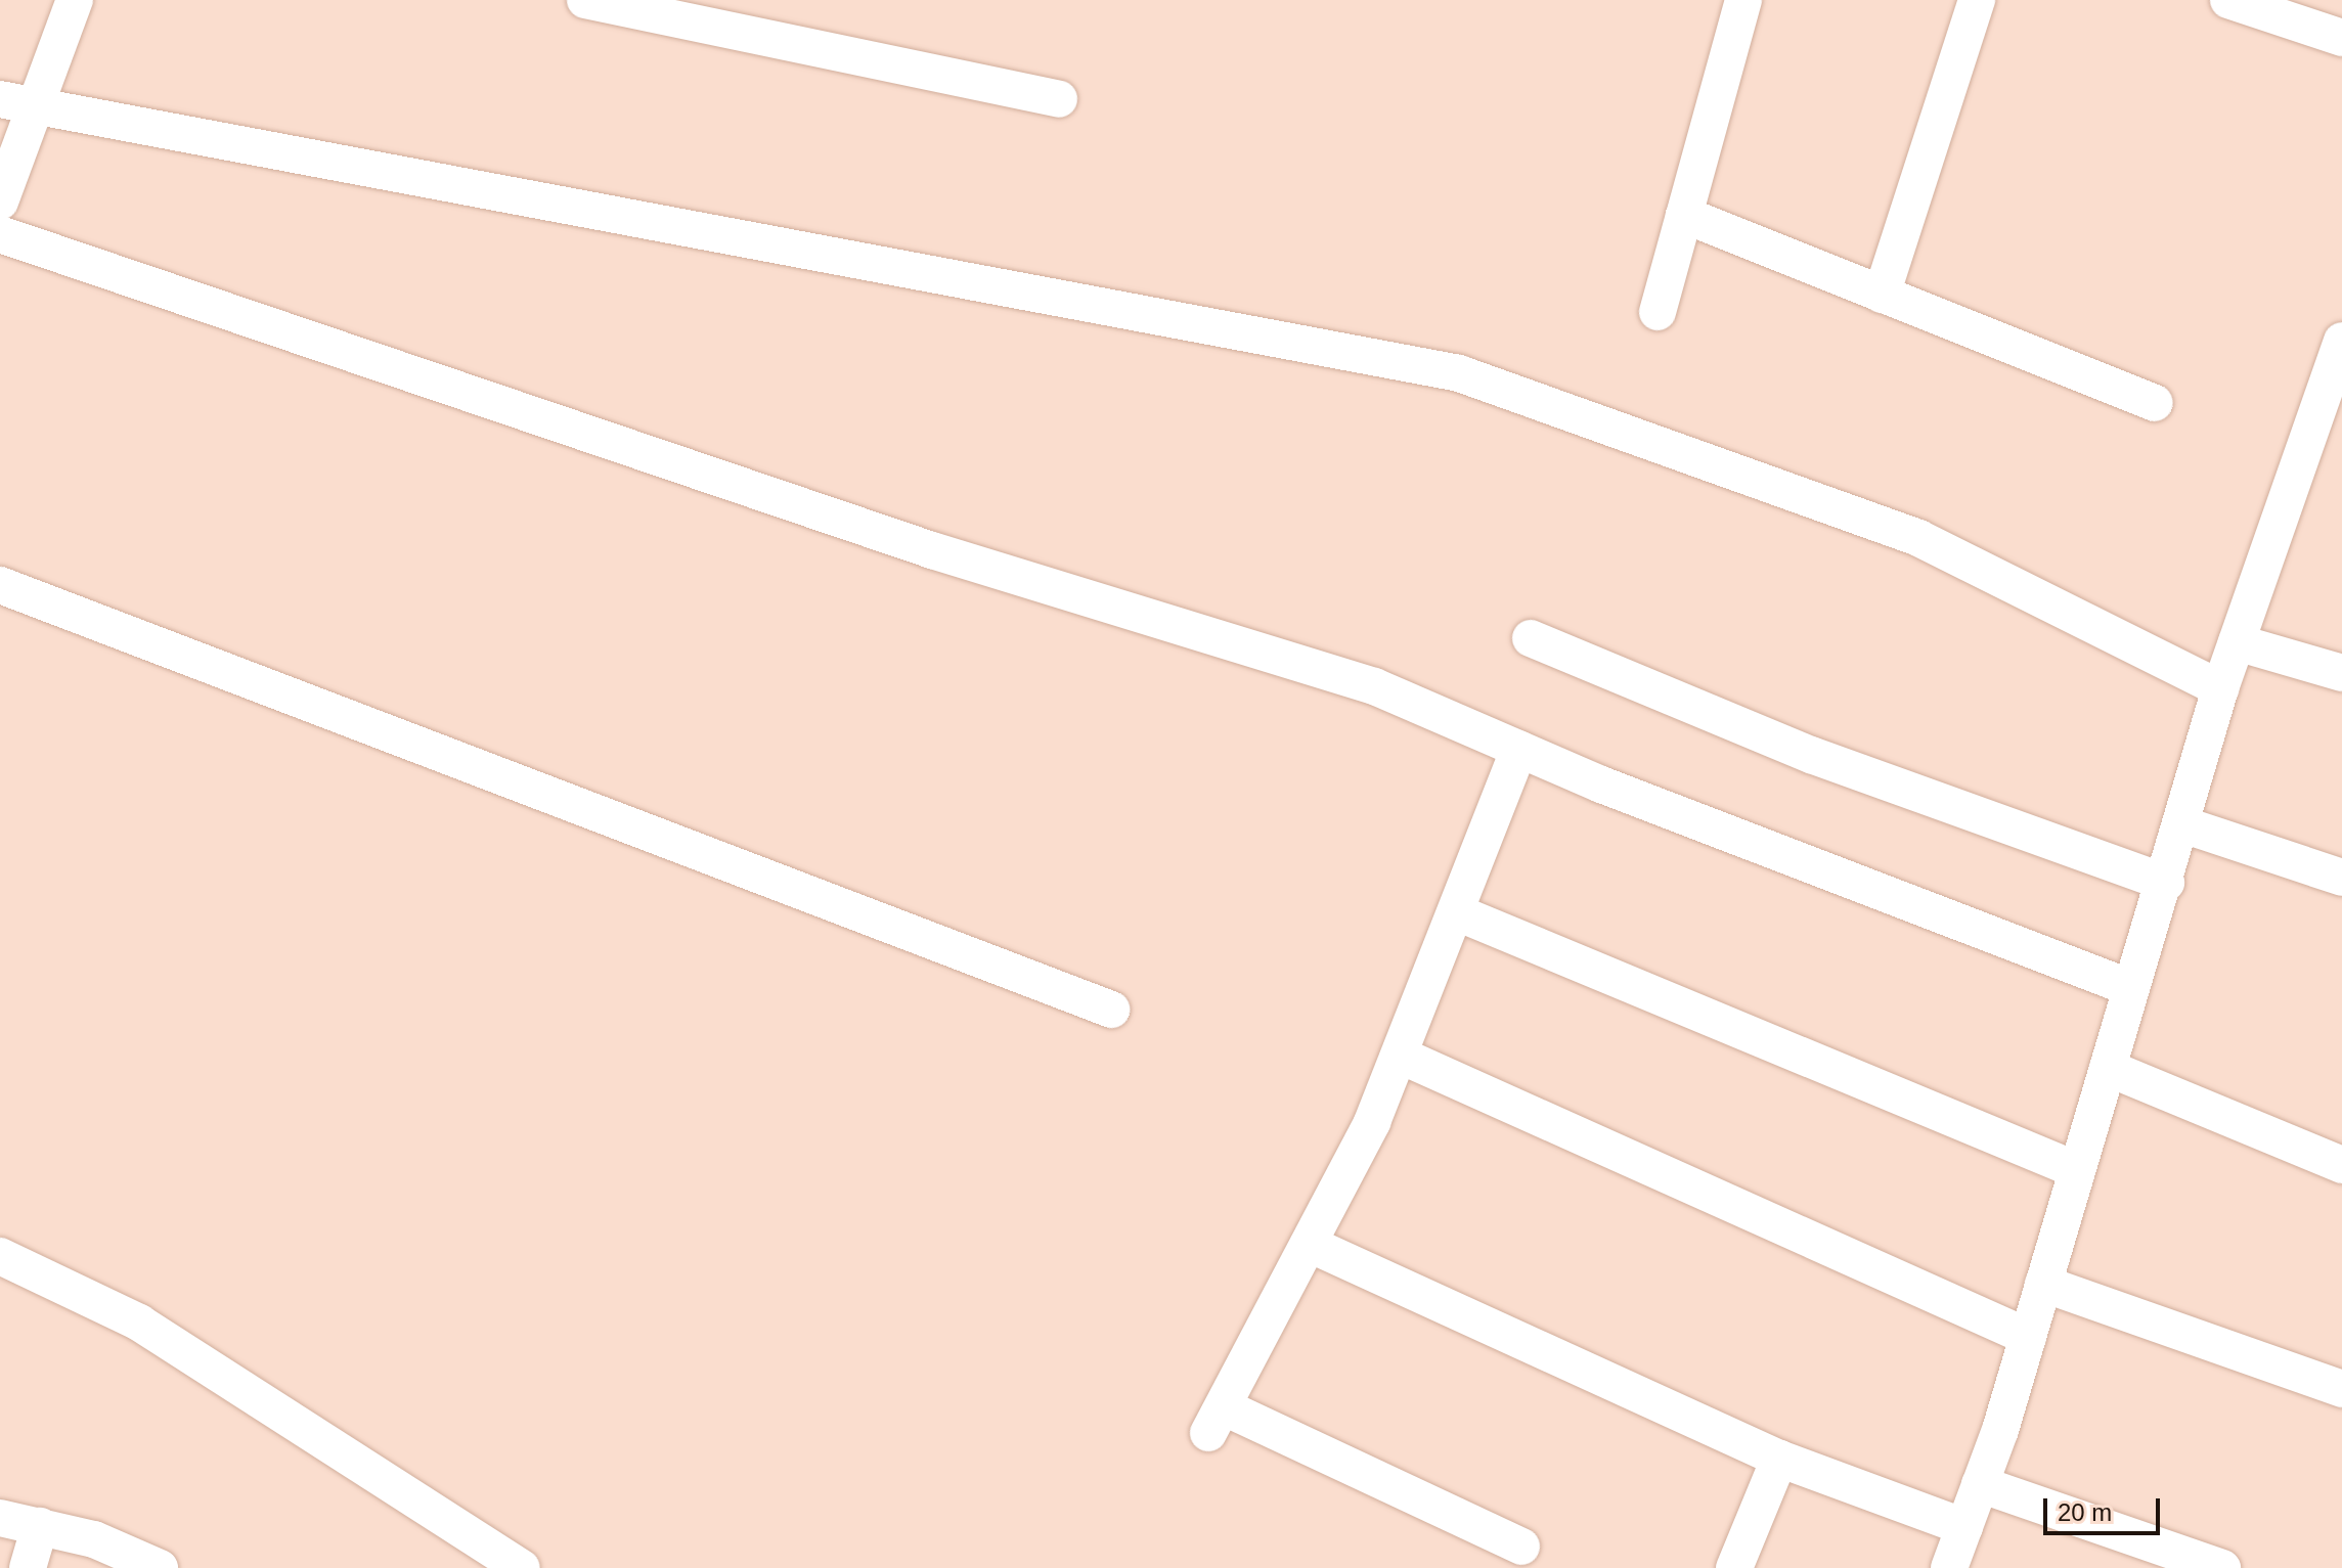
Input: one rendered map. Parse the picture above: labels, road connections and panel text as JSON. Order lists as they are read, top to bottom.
{
  "scale_bar": "20 m"
}
